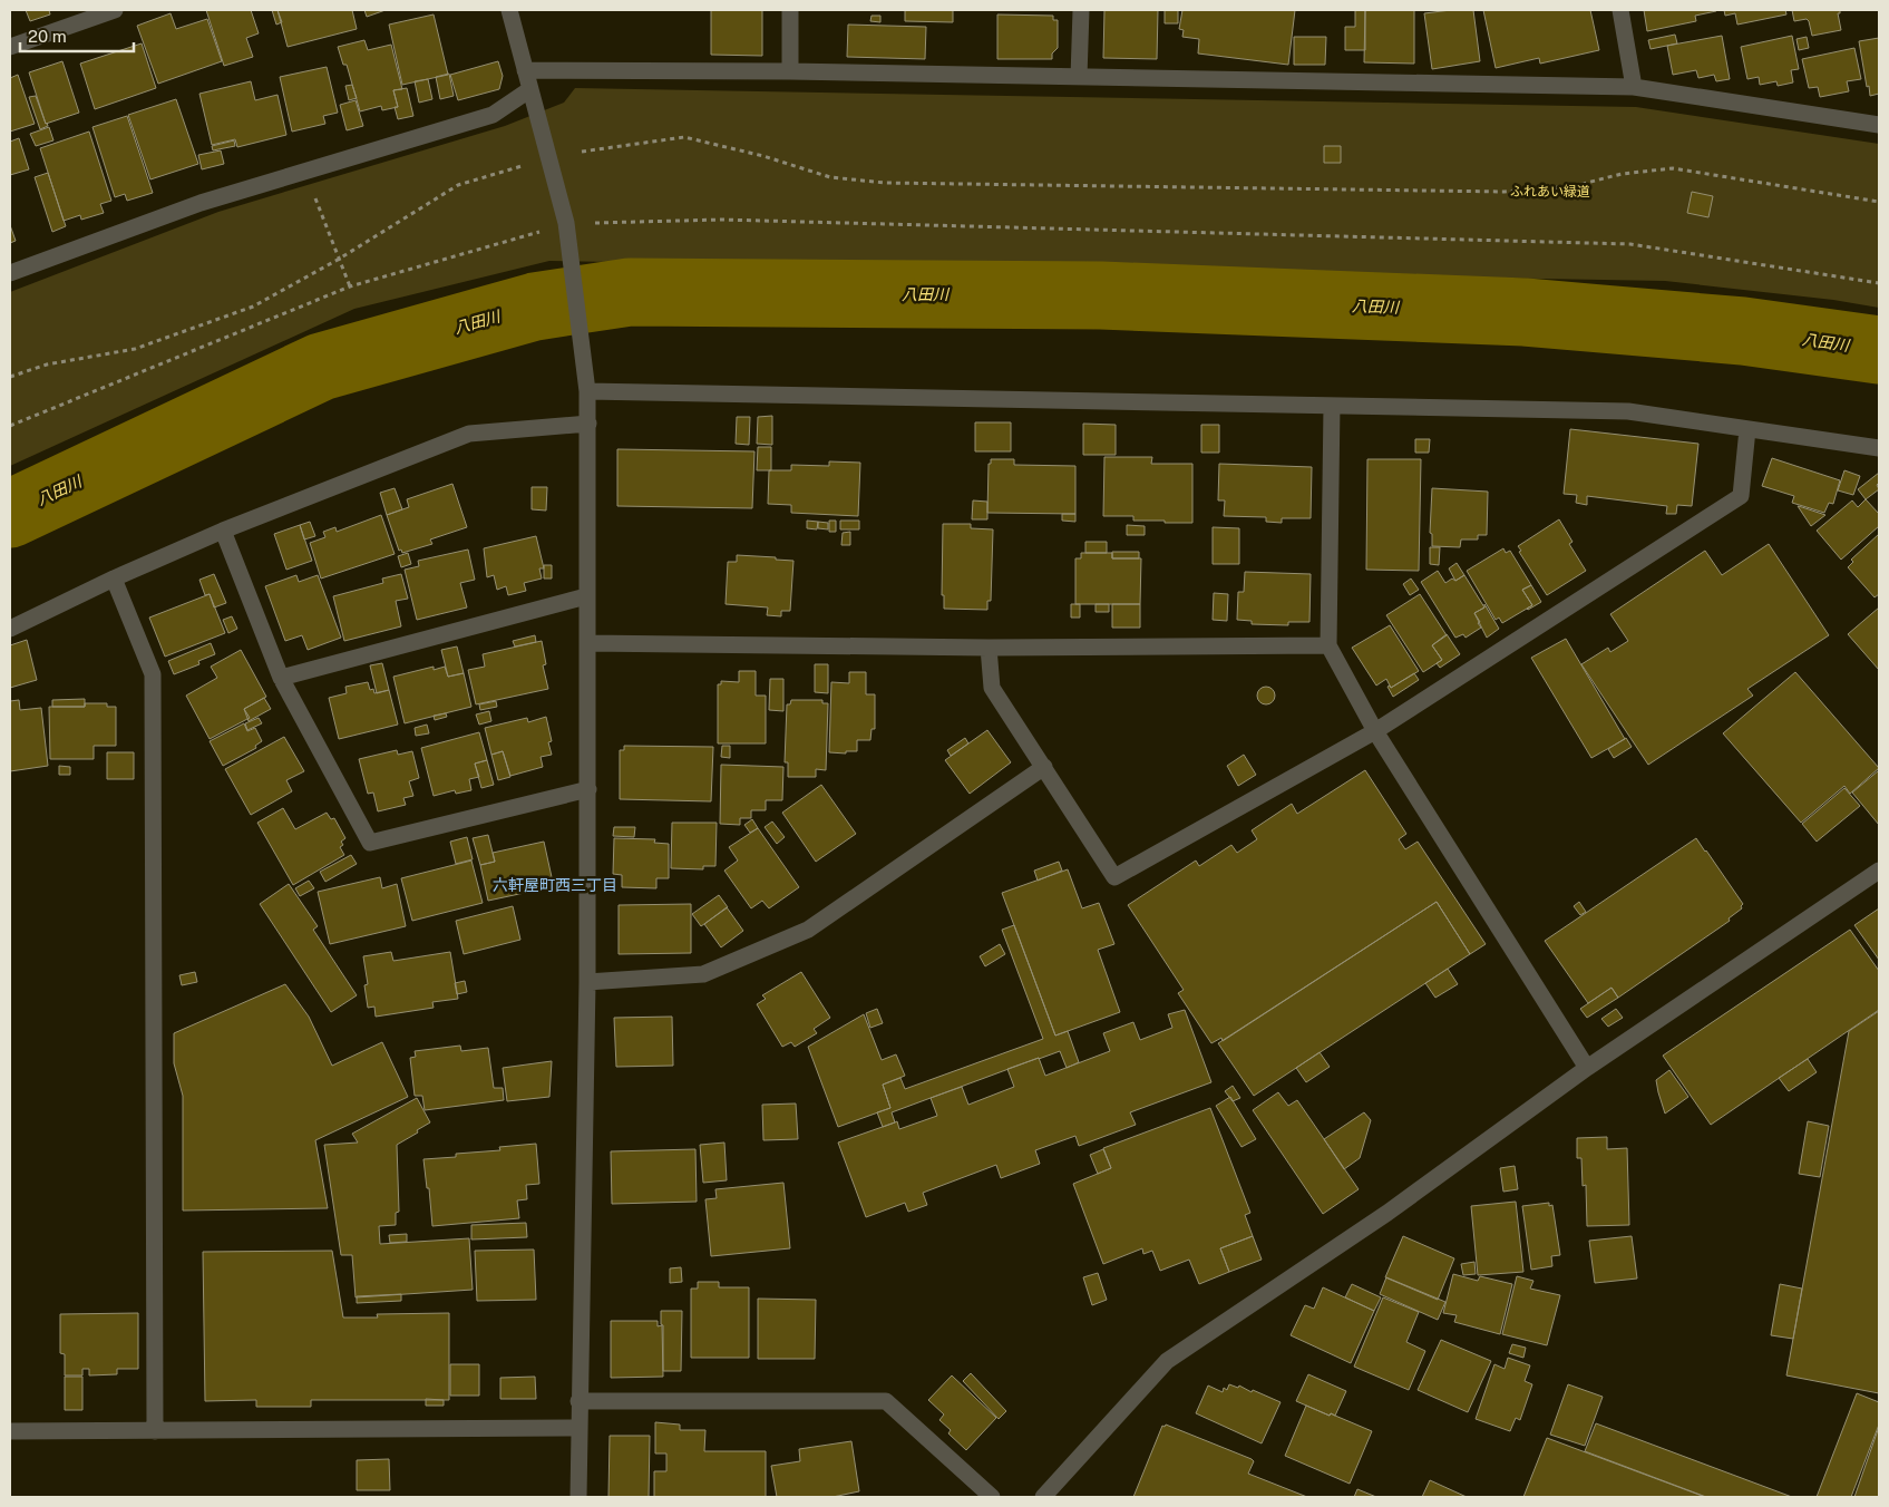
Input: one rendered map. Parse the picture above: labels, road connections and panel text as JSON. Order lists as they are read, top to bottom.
{
  "districts": ["六軒屋町西三丁目"],
  "water": ["八田川"],
  "parks": ["ふれあい緑道"],
  "scale_bar": "20 m"
}
